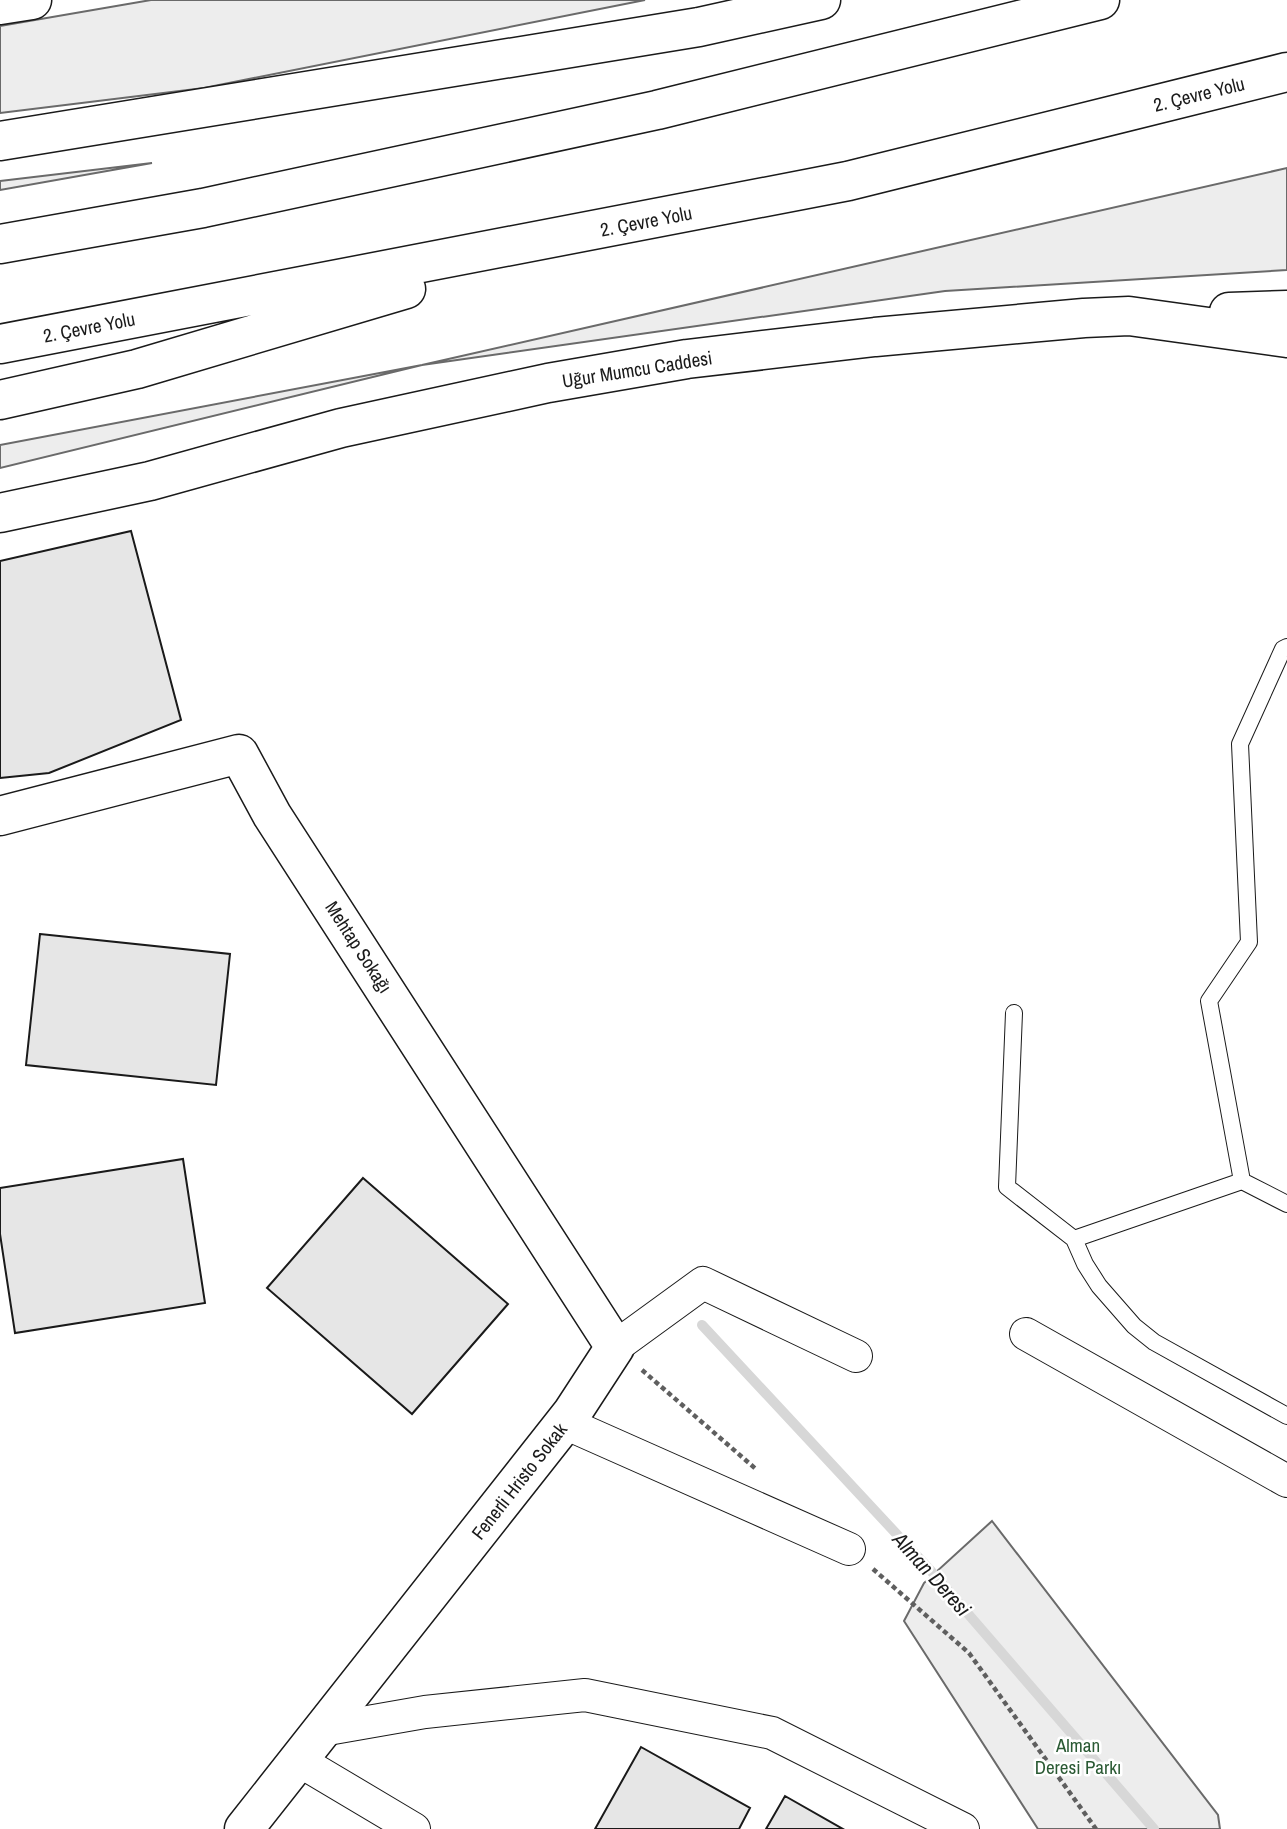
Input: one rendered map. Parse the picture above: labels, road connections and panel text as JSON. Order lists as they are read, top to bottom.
{
  "streets": {
    "main road": [
      "2. Çevre Yolu",
      "Uğur Mumcu Caddesi",
      "Mehtap Sokağı",
      "Fenerli Hristo Sokak"
    ]
  },
  "crossings": [
    ["Mehtap Sokağı", "Fenerli Hristo Sokak"]
  ],
  "water": ["Alman Deresi"],
  "parks": ["Alman Deresi Parkı"]
}
